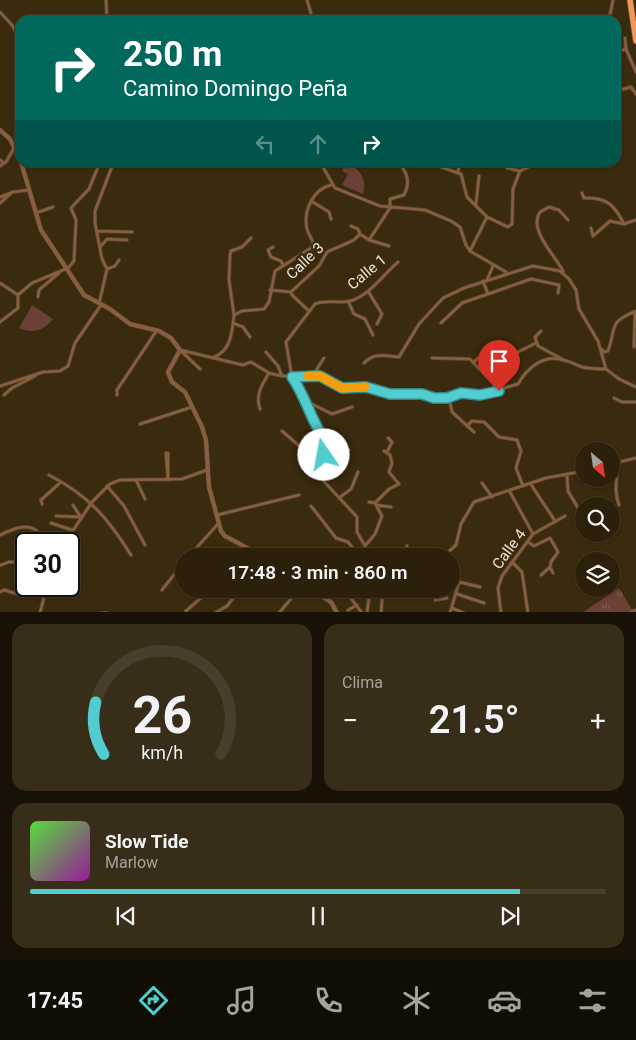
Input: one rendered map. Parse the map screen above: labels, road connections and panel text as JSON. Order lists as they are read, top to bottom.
{
  "streets": {
    "street": ["Calle 3", "Calle 1", "Calle 4"]
  },
  "crossings": [
    ["Calle 3", "Calle 1"]
  ],
  "north": "bottom right",
  "page": {
    "turn": ["250 m", "Camino Domingo Peña"],
    "limit": "30",
    "trip": "17:48 · 3 min · 860 m",
    "tile": "Clima",
    "heat": ["−", "21.5°", "+"],
    "song": ["Slow Tide", "Marlow"],
    "tabs": "17:45",
    "gauge": ["26", "km/h"]
  }
}
